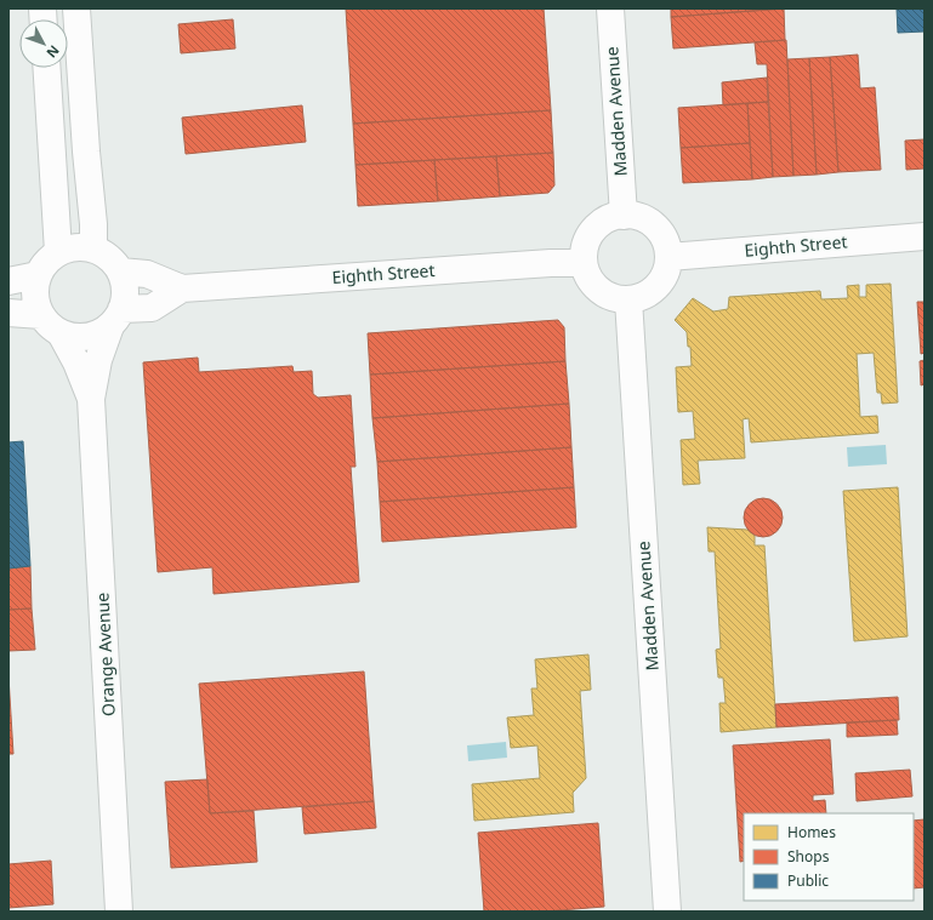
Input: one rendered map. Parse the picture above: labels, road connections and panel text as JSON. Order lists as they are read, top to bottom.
{
  "streets": {
    "street": ["Madden Avenue", "Eighth Street", "Orange Avenue"]
  },
  "crossings": [
    ["Madden Avenue", "Eighth Street"],
    ["Eighth Street", "Orange Avenue"]
  ],
  "legend": ["Homes", "Shops", "Public"],
  "north": "bottom right"
}
